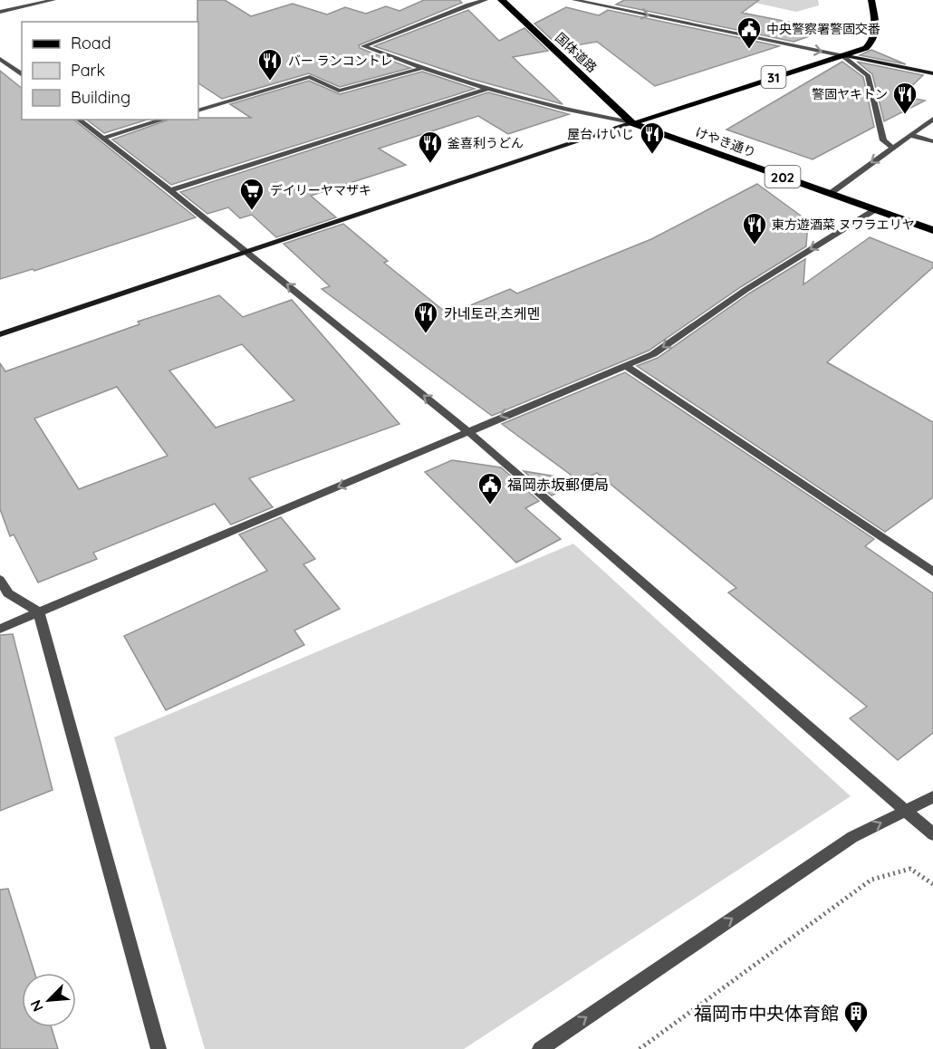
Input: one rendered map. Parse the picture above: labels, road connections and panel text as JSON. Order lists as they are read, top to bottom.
{
  "streets": {
    "highway": ["国体道路", "けやき通り", "202"],
    "main road": ["31"]
  },
  "crossings": [
    ["国体道路", "31"],
    ["国体道路", "けやき通り"],
    ["31", "けやき通り"]
  ],
  "places": {
    "public building": ["中央警察署警固交番", "福岡赤坂郵便局"],
    "restaurant": [
      "バー ランコントレ",
      "警固ヤキトン",
      "屋台 けいじ",
      "釜喜利うどん",
      "東方遊酒菜 ヌワラエリヤ",
      "카네토라,츠케멘"
    ],
    "supermarket": ["デイリーヤマザキ"],
    "building": ["福岡市中央体育館"]
  },
  "legend": ["Road", "Park", "Building"],
  "north": "bottom left"
}
